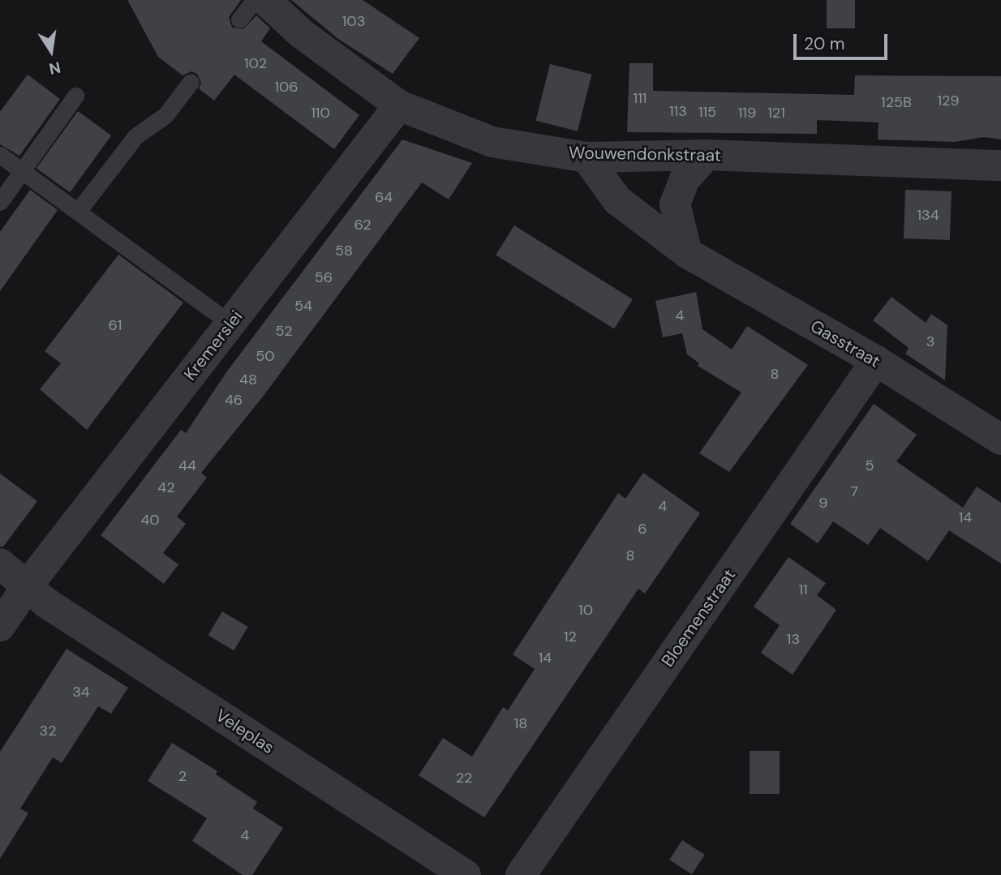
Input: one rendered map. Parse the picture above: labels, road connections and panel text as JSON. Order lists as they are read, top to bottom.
{
  "streets": {
    "street": [
      "Wouwendonkstraat",
      "Gasstraat",
      "Kremerslei",
      "Bloemenstraat",
      "Veleplas"
    ]
  },
  "crossings": [
    ["Wouwendonkstraat", "Gasstraat"],
    ["Wouwendonkstraat", "Kremerslei"],
    ["Gasstraat", "Bloemenstraat"],
    ["Kremerslei", "Veleplas"]
  ],
  "house_numbers": [
    "103",
    "102",
    "106",
    "111",
    "129",
    "125B",
    "113",
    "115",
    "110",
    "119",
    "121",
    "64",
    "134",
    "62",
    "58",
    "56",
    "54",
    "4",
    "61",
    "52",
    "3",
    "50",
    "8",
    "48",
    "46",
    "44",
    "5",
    "42",
    "7",
    "9",
    "4",
    "14",
    "40",
    "6",
    "8",
    "11",
    "10",
    "12",
    "13",
    "14",
    "34",
    "18",
    "32",
    "2",
    "22",
    "4"
  ],
  "scale_bar": "20 m",
  "north": "bottom"
}
